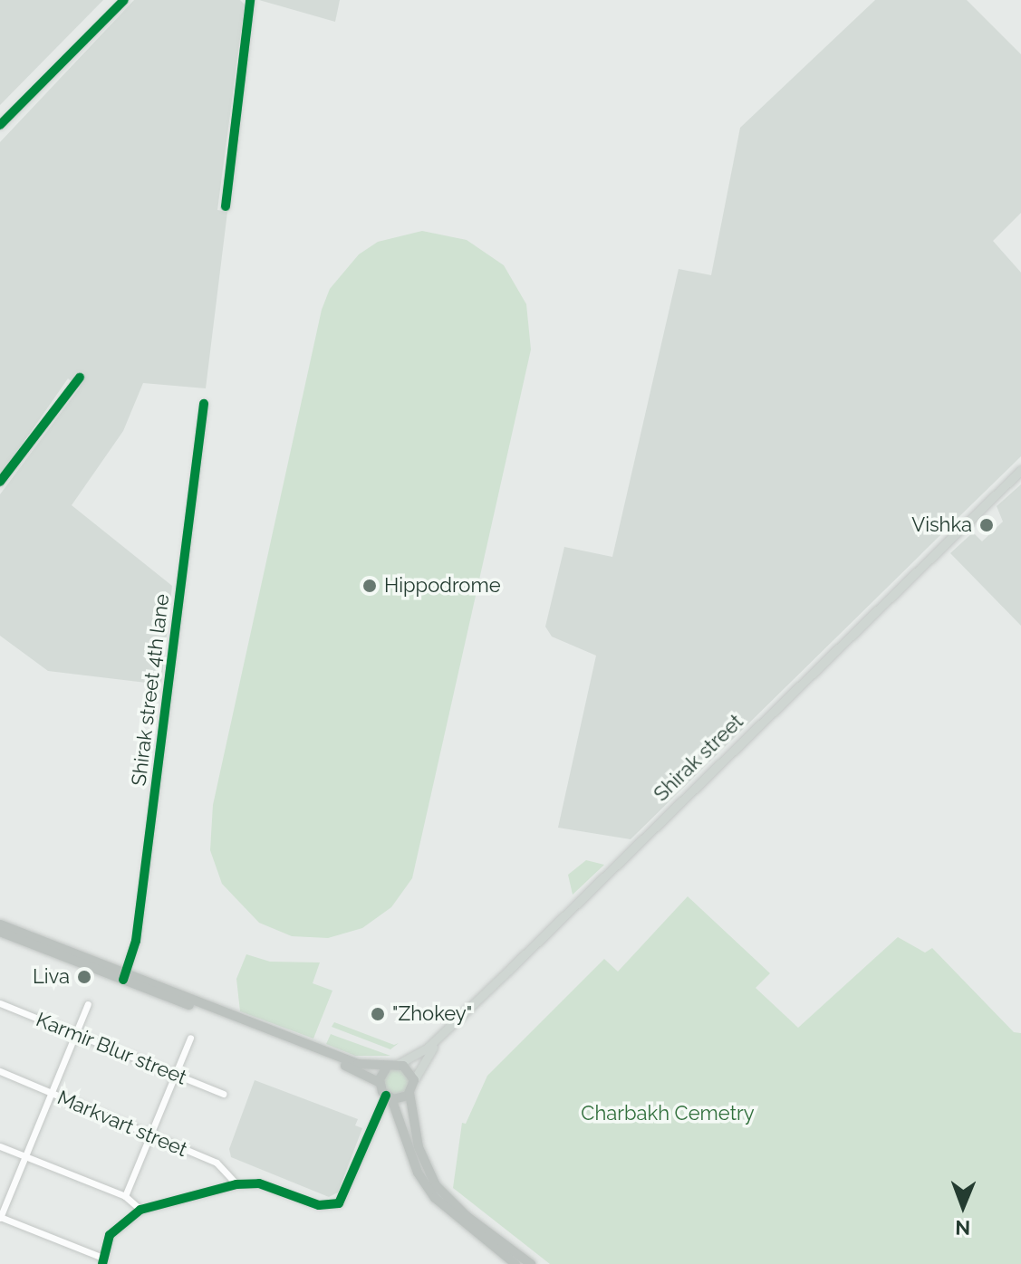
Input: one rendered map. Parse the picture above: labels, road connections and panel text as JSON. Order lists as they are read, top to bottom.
{
  "streets": {
    "highway": ["Shirak street"],
    "street": ["Shirak street 4th lane", "Karmir Blur street", "Markvart street"]
  },
  "parks": ["Charbakh Cemetry"],
  "places": [
    "Vishka",
    "Hippodrome",
    "Liva",
    "\"Zhokey\""
  ],
  "north": "bottom"
}
